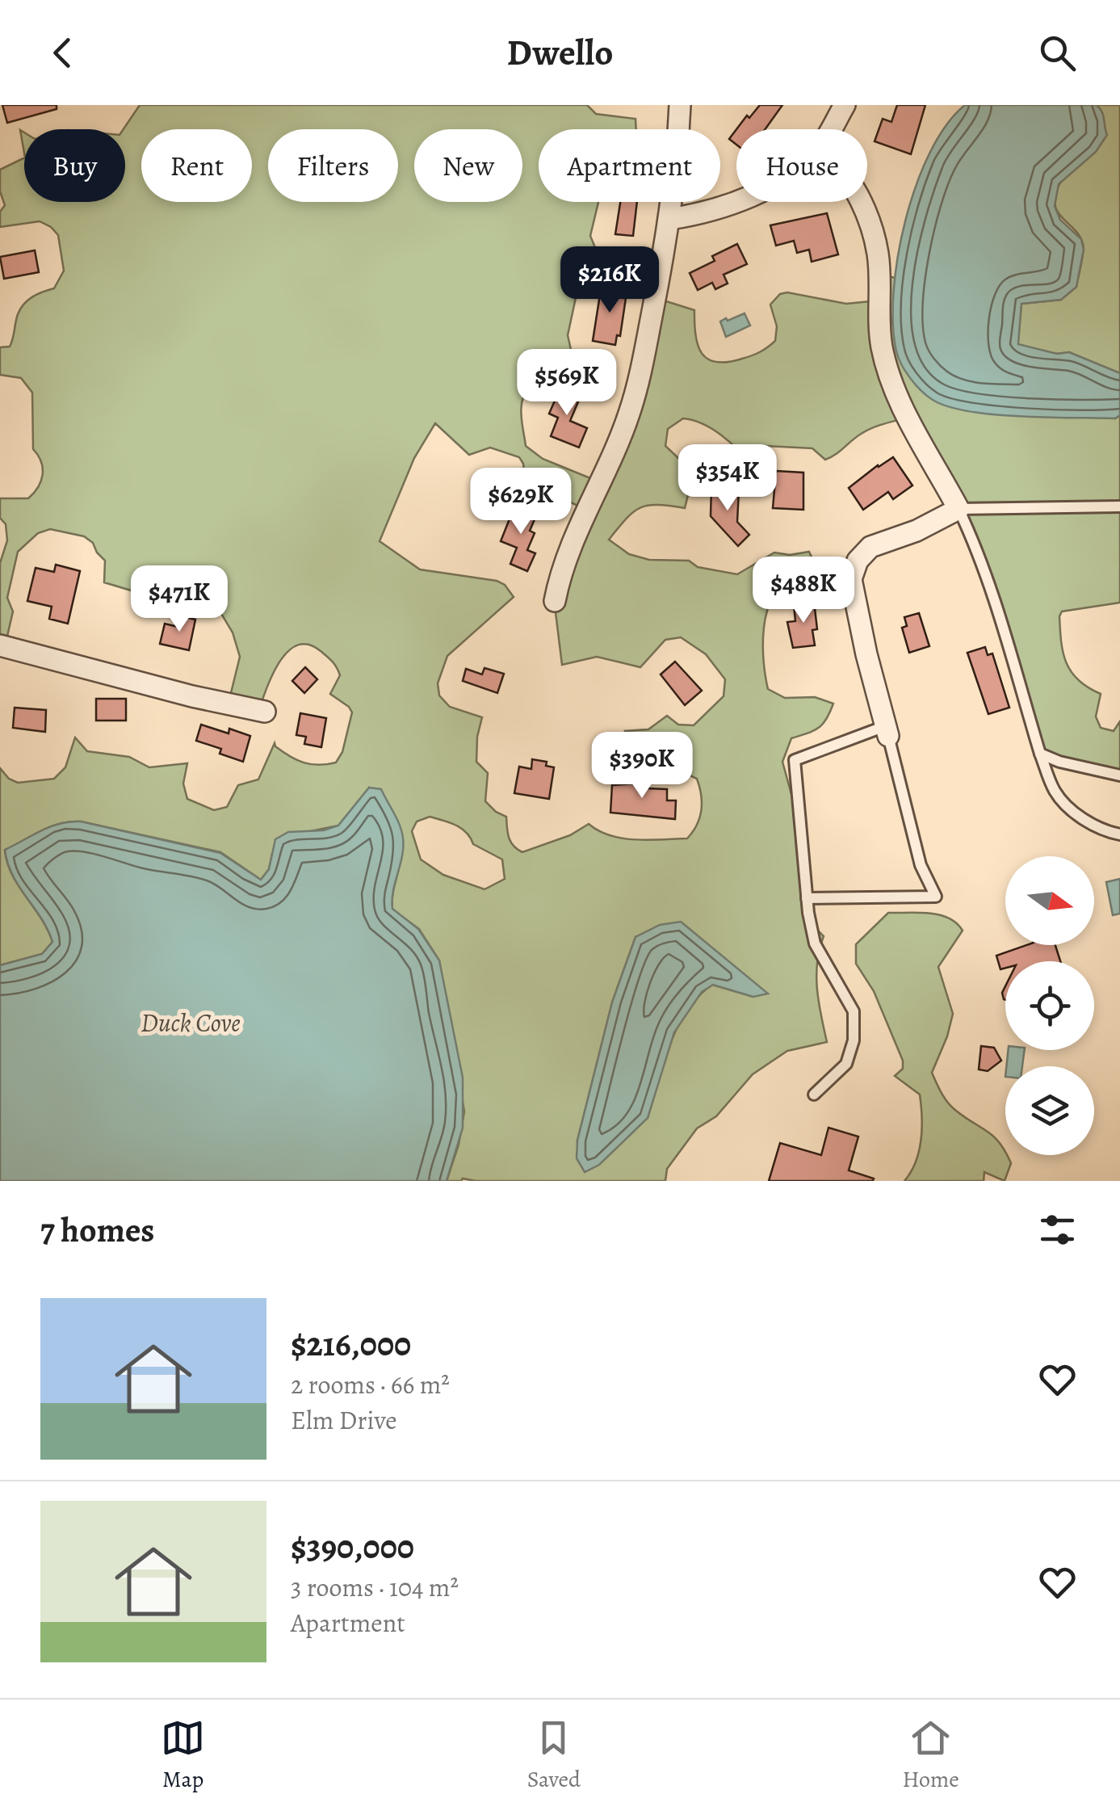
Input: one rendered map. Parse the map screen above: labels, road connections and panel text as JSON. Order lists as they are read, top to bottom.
{
  "water": ["Duck Cove"],
  "north": "right",
  "page": {
    "header": "Dwello",
    "chip": [
      "Buy",
      "Rent",
      "Filters",
      "New",
      "Apartment",
      "House"
    ],
    "price": [
      "$216K",
      "$569K",
      "$354K",
      "$629K",
      "$488K",
      "$471K",
      "$390K"
    ],
    "heading": "7 homes",
    "list": [
      {
        "name": "$216,000",
        "note": "2 rooms · 66 m² · Elm Drive"
      },
      {
        "name": "$390,000",
        "note": "3 rooms · 104 m² · Apartment"
      }
    ],
    "tabs": ["Map", "Saved", "Home"]
  }
}
